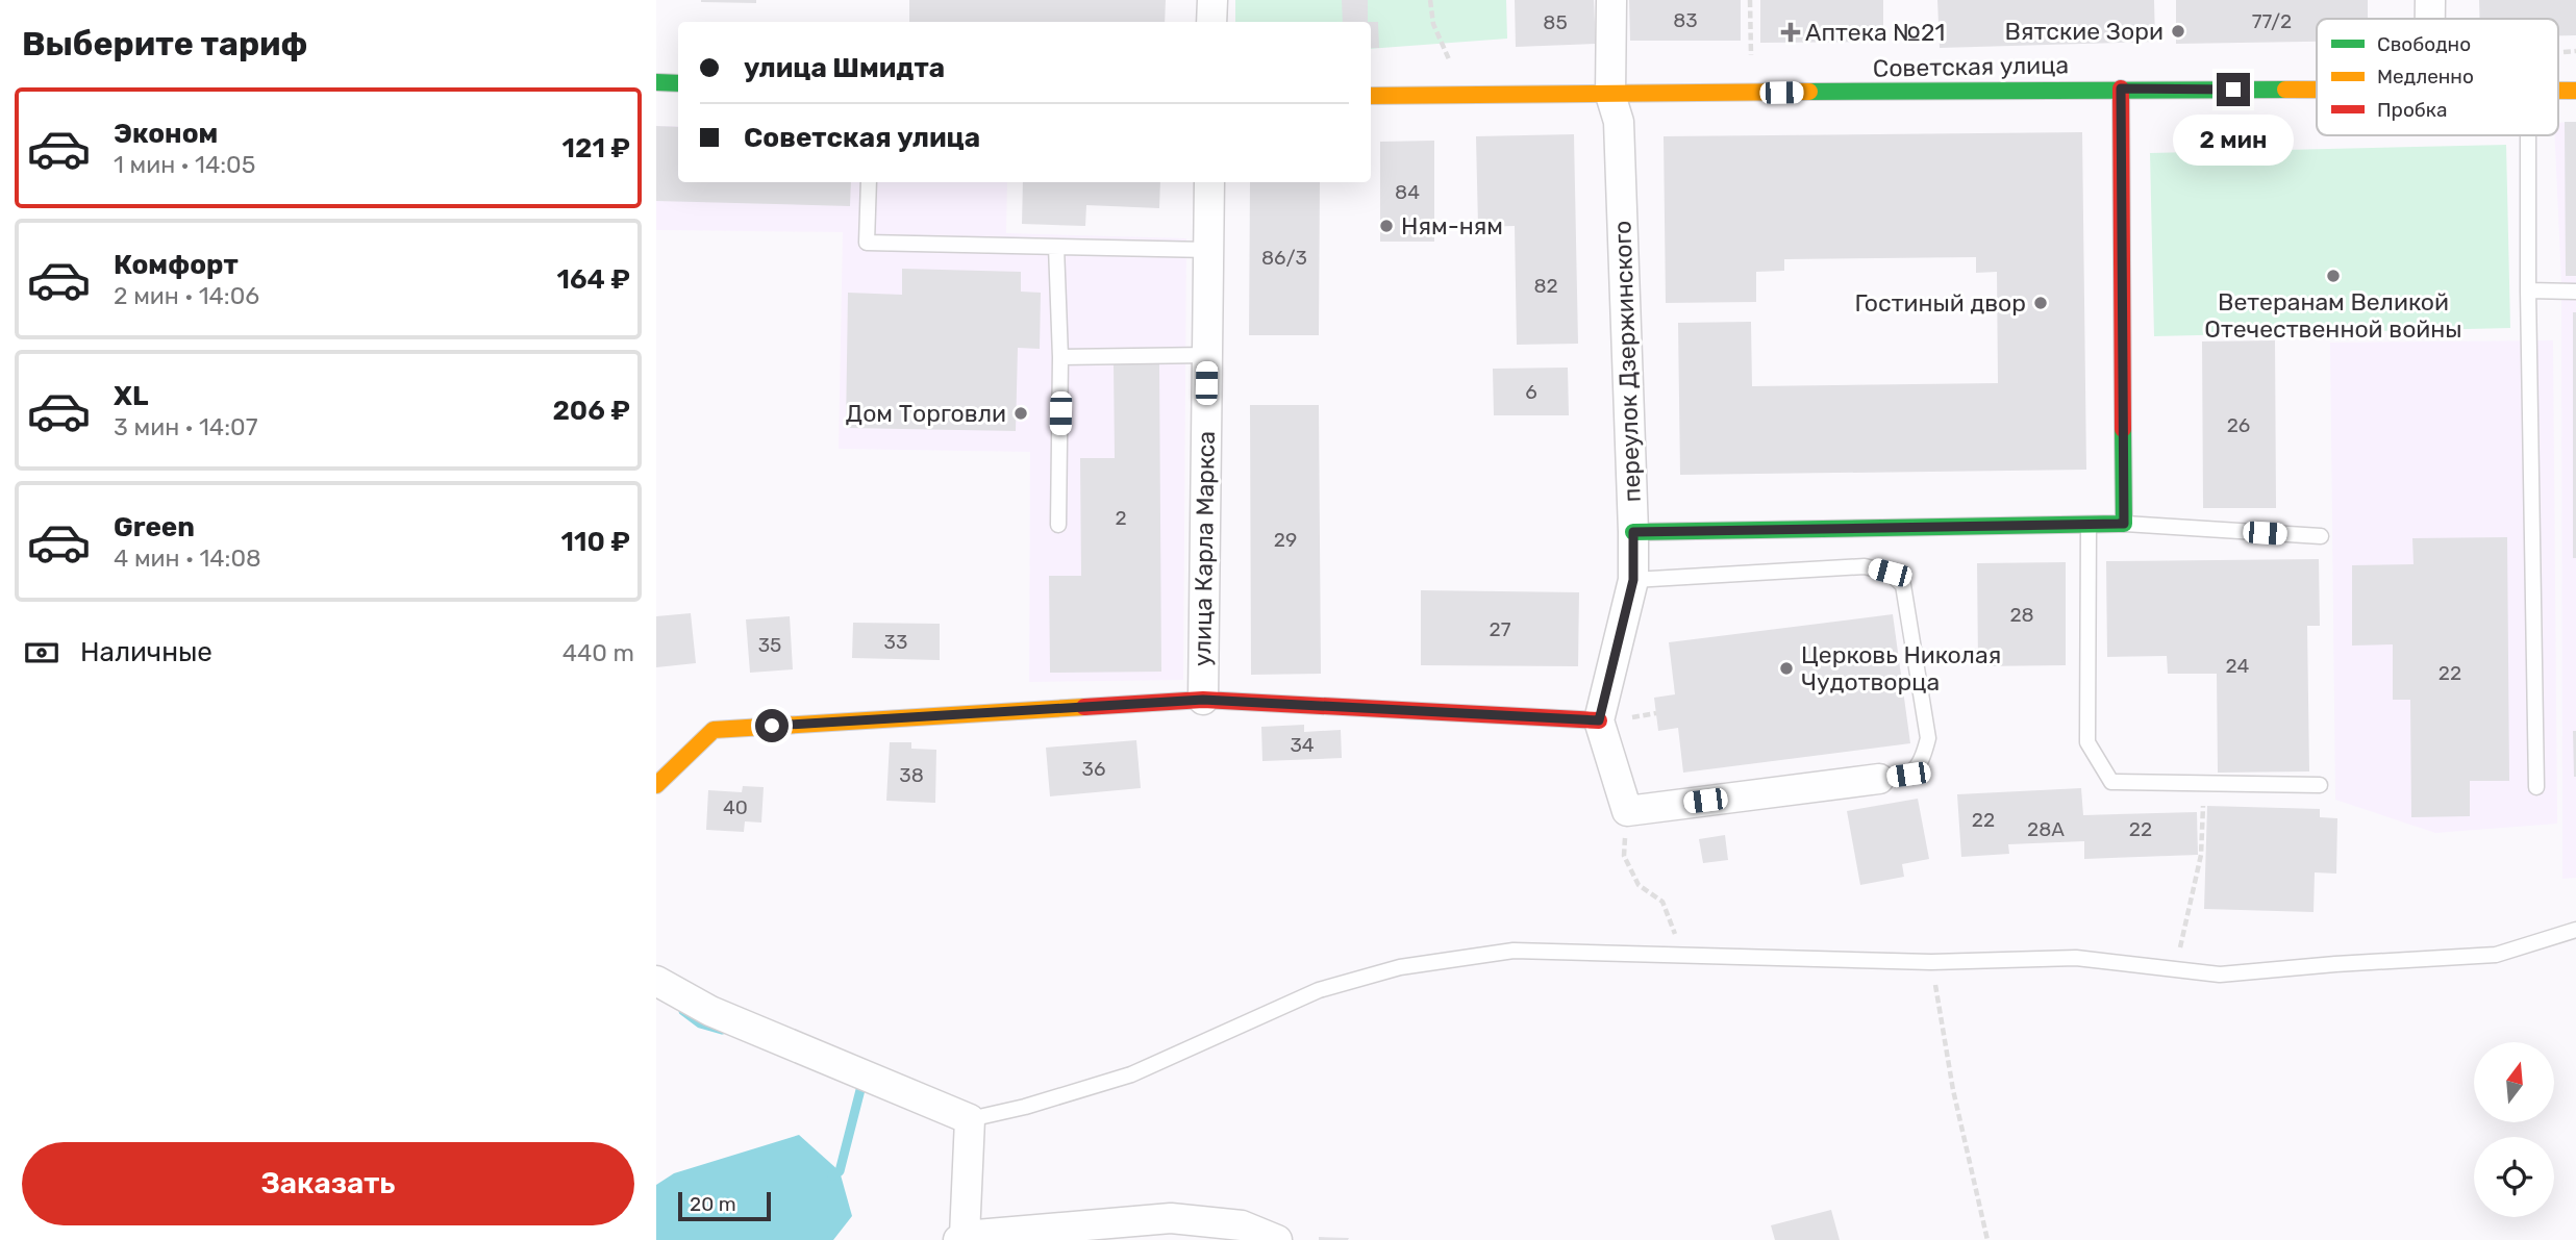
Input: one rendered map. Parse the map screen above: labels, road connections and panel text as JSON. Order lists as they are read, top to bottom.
{
  "streets": {
    "street": ["Советская улица", "переулок Дзержинского", "улица Карла Маркса"]
  },
  "crossings": [
    ["Советская улица", "переулок Дзержинского"]
  ],
  "places": {
    "other": [
      "Вятские Зори",
      "Ням-ням",
      "Ветеранам Великой Отечественной войны",
      "Гостиный двор",
      "Дом Торговли",
      "Церковь Николая Чудотворца"
    ],
    "health": ["Аптека №21"]
  },
  "house_numbers": [
    "83",
    "77/2",
    "85",
    "84",
    "86/3",
    "82",
    "6",
    "26",
    "2",
    "29",
    "28",
    "27",
    "33",
    "35",
    "24",
    "22",
    "34",
    "36",
    "38",
    "40",
    "22",
    "28А",
    "22"
  ],
  "legend": ["Свободно", "Медленно", "Пробка"],
  "scale_bar": "20 m",
  "north": "top",
  "page": {
    "heading": "Выберите тариф",
    "banner": ["улица Шмидта", "Советская улица"],
    "list": [
      {
        "name": "Эконом",
        "note": "1 мин · 14:05",
        "value": "121 ₽"
      },
      {
        "name": "Комфорт",
        "note": "2 мин · 14:06",
        "value": "164 ₽"
      },
      {
        "name": "XL",
        "note": "3 мин · 14:07",
        "value": "206 ₽"
      },
      {
        "name": "Green",
        "note": "4 мин · 14:08",
        "value": "110 ₽"
      }
    ],
    "bubble": "2 мин",
    "pay": ["Наличные", "440 m"],
    "buttons": "Заказать",
    "scale": "20 m"
  }
}
